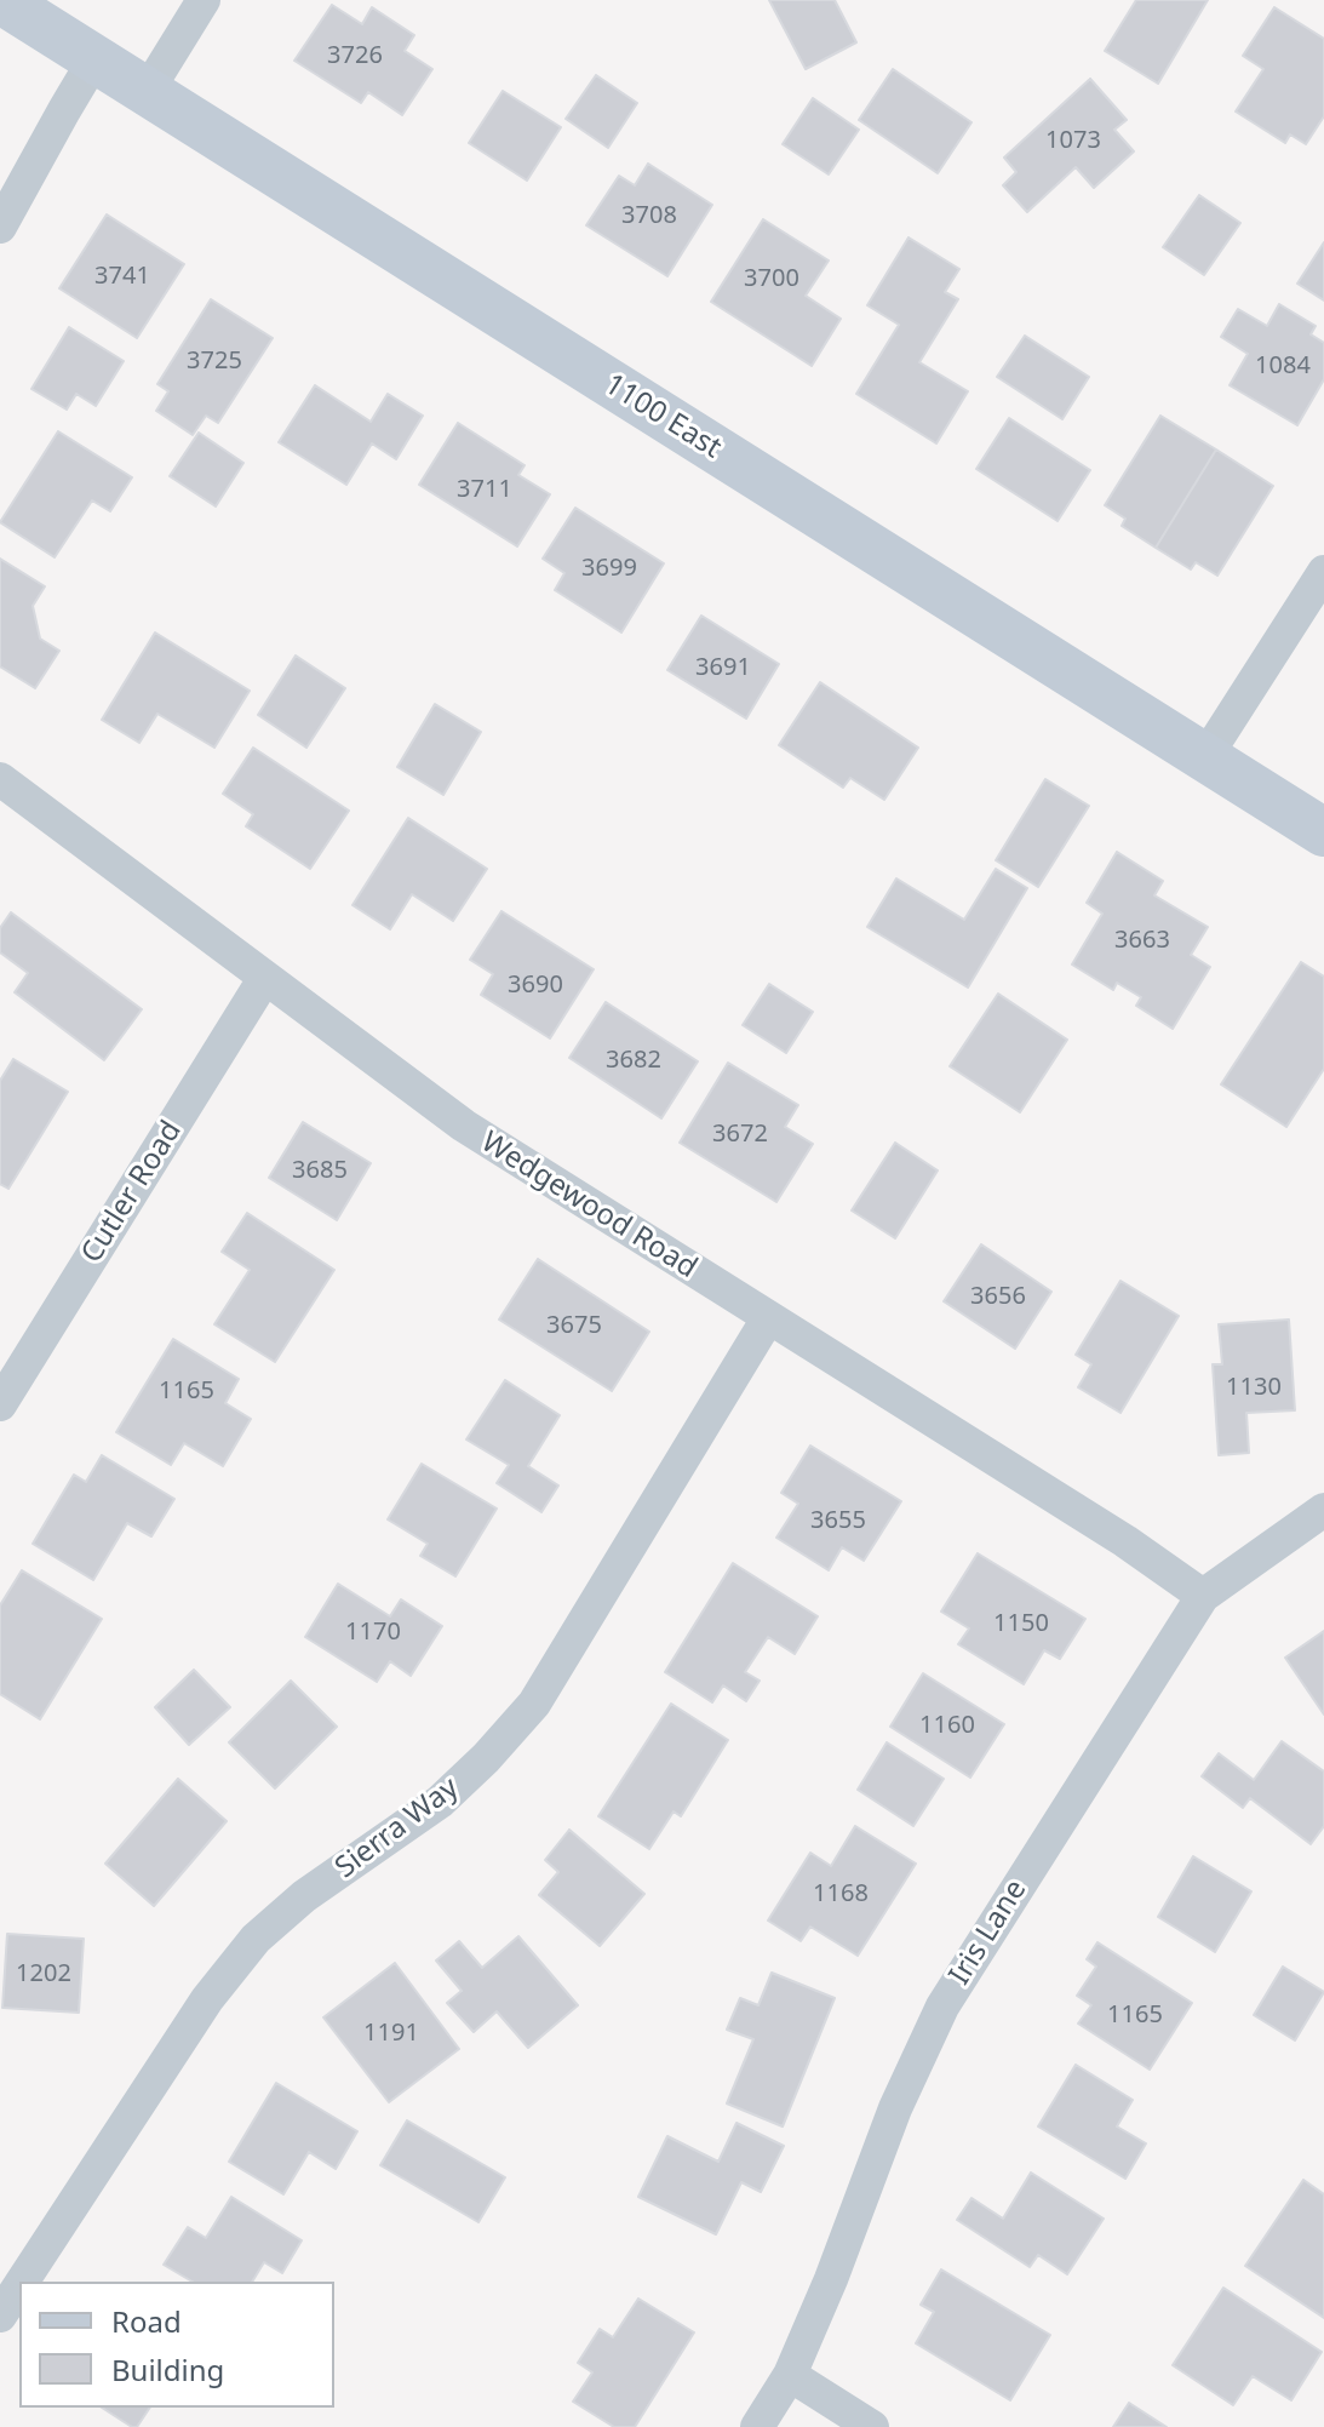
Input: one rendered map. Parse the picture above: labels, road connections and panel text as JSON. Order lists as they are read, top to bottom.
{
  "streets": {
    "street": [
      "1100 East",
      "Cutler Road",
      "Wedgewood Road",
      "Sierra Way",
      "Iris Lane"
    ]
  },
  "crossings": [
    ["Cutler Road", "Wedgewood Road"],
    ["Wedgewood Road", "Sierra Way"],
    ["Wedgewood Road", "Iris Lane"]
  ],
  "house_numbers": [
    "3726",
    "1073",
    "3708",
    "3741",
    "3700",
    "3725",
    "1084",
    "3711",
    "3699",
    "3691",
    "3663",
    "3690",
    "3682",
    "3672",
    "3685",
    "3656",
    "3675",
    "1130",
    "1165",
    "3655",
    "1150",
    "1170",
    "1160",
    "1168",
    "1202",
    "1165",
    "1191"
  ],
  "legend": ["Road", "Building"]
}
